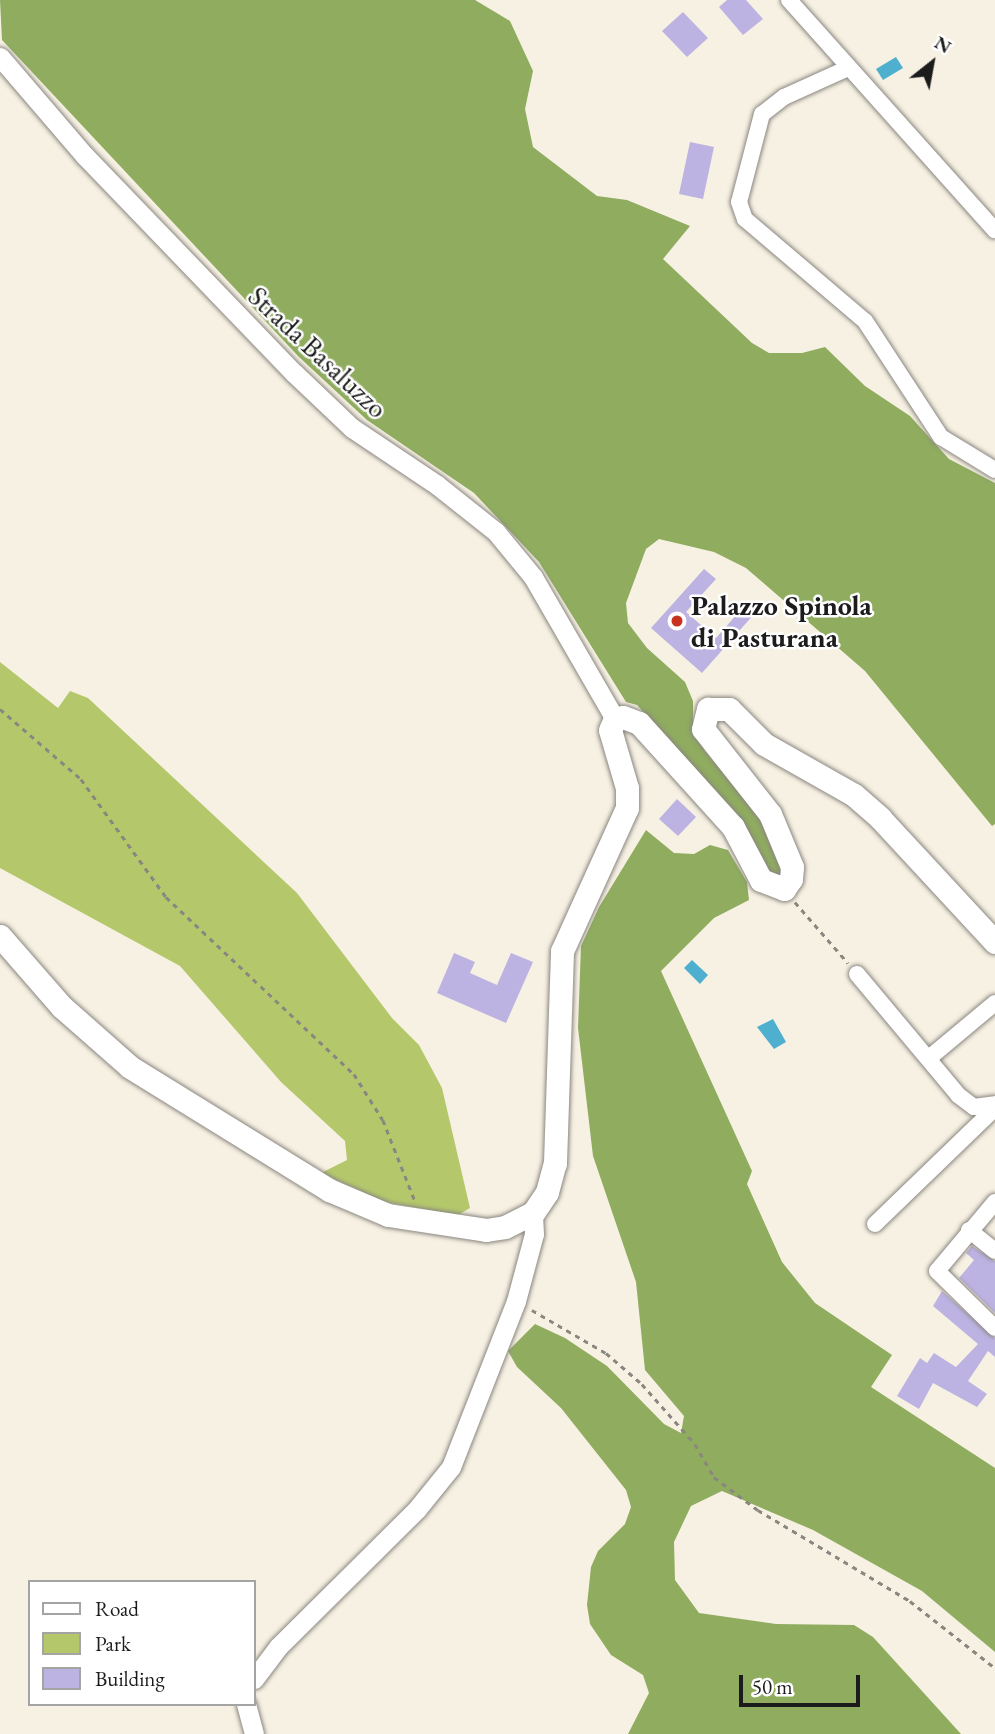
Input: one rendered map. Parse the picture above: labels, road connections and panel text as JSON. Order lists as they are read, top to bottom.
{
  "streets": {
    "street": ["Strada Basaluzzo"]
  },
  "places": ["Palazzo Spinola di Pasturana"],
  "legend": ["Road", "Park", "Building"],
  "scale_bar": "50 m",
  "north": "top right"
}
